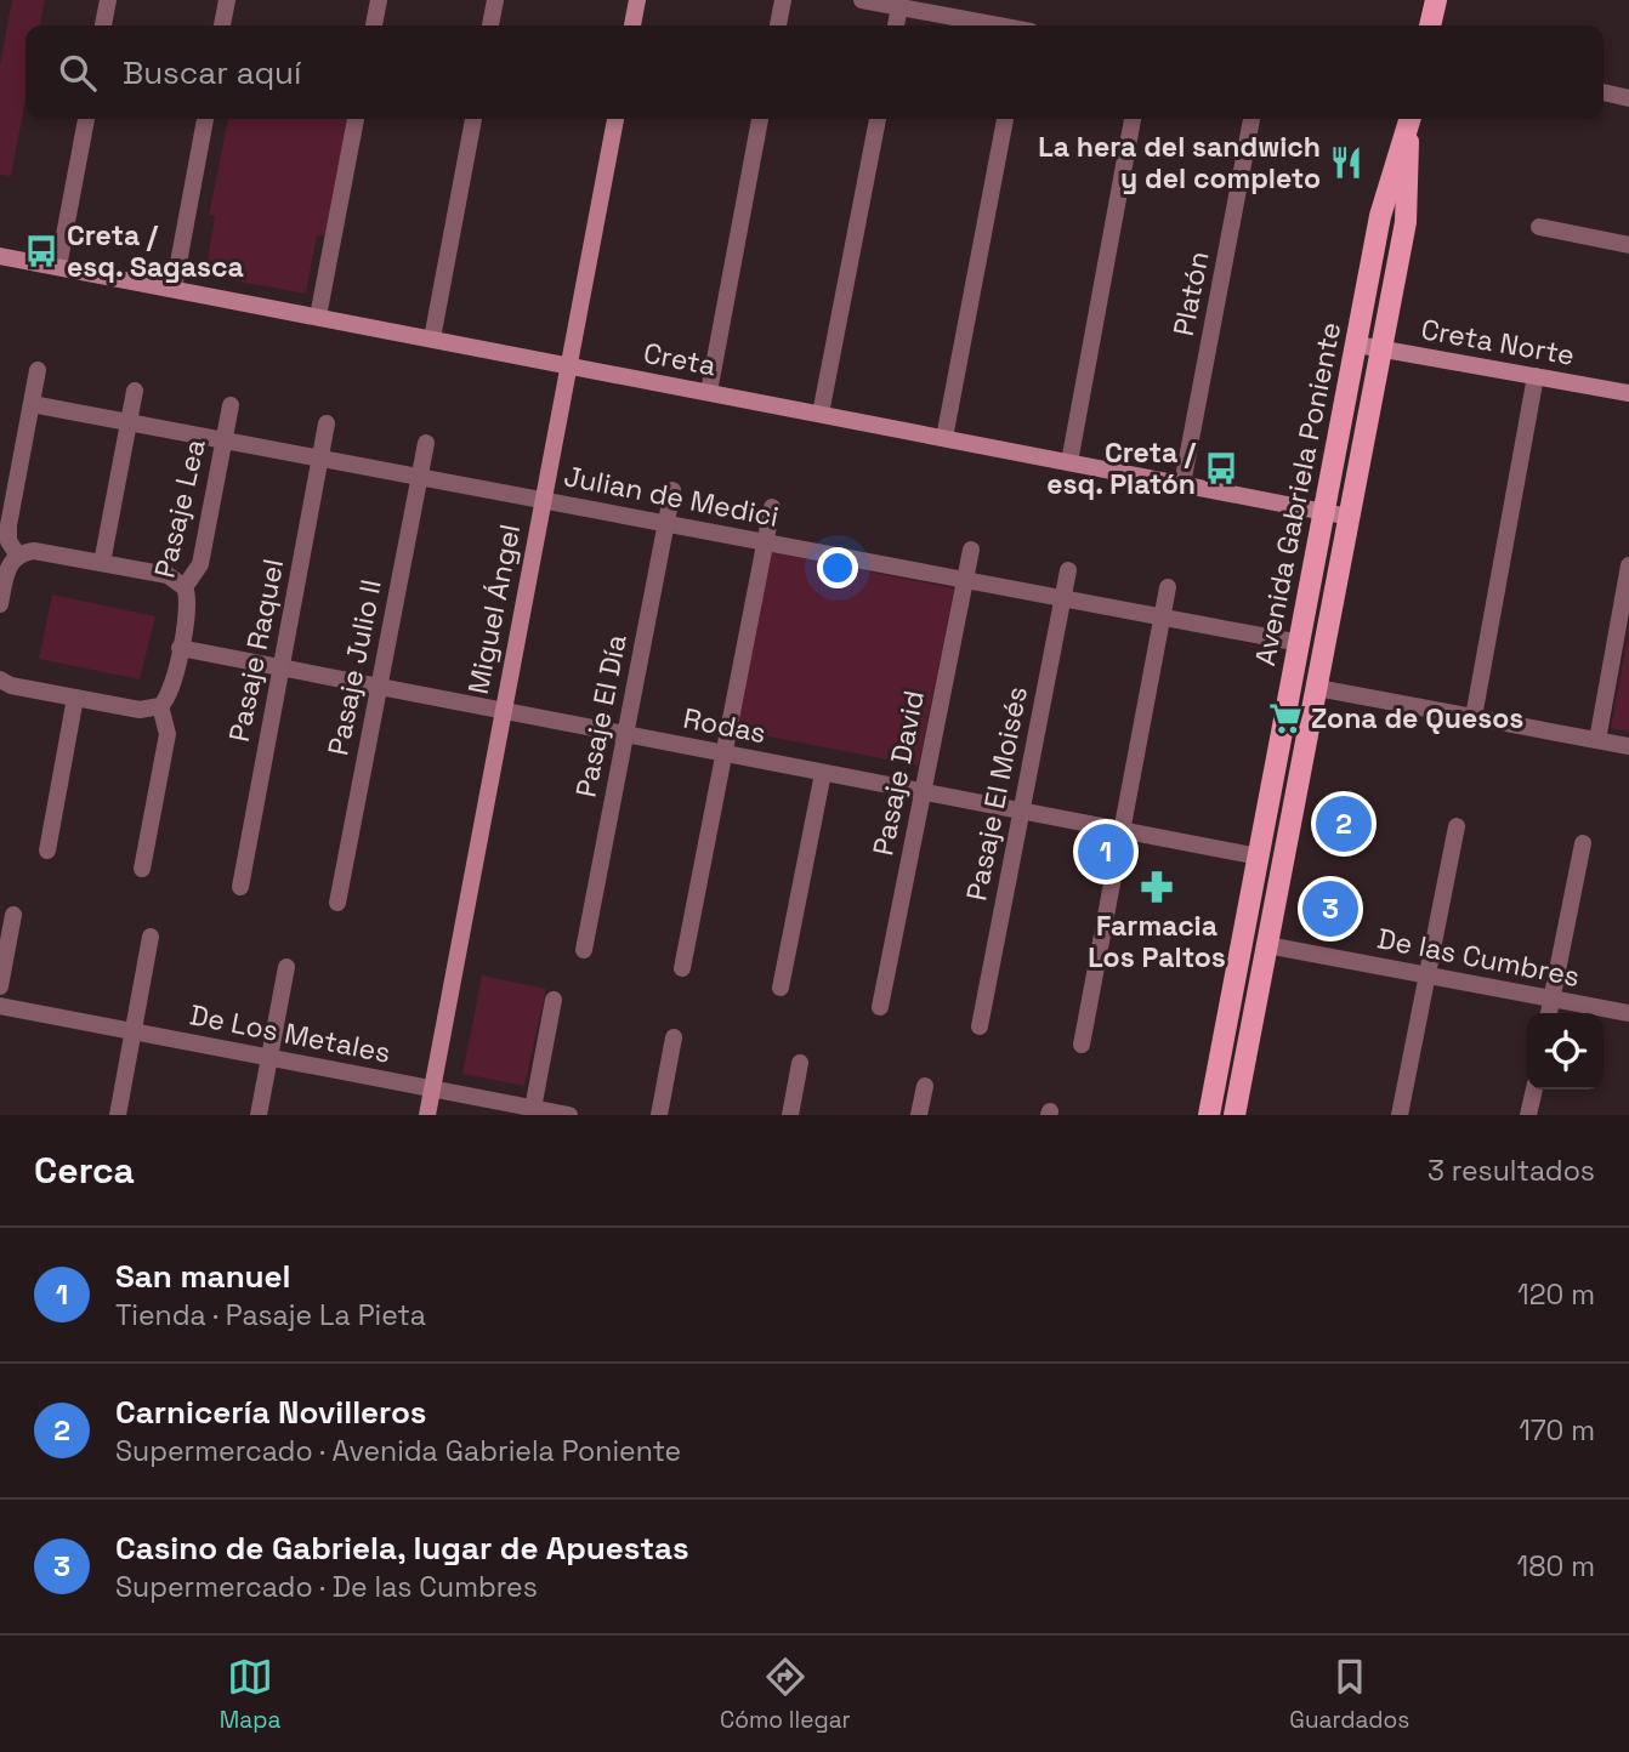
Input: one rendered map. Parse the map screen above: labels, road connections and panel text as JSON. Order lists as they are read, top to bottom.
{
  "streets": {
    "main road": ["Avenida Gabriela Poniente"],
    "street": [
      "Platón",
      "Creta Norte",
      "Creta",
      "Julian de Medici",
      "Pasaje Lea",
      "Miguel Ángel",
      "Pasaje Raquel",
      "Pasaje Julio II",
      "Pasaje El Día",
      "Rodas",
      "Pasaje David",
      "Pasaje El Moisés",
      "De las Cumbres",
      "De Los Metales"
    ]
  },
  "crossings": [
    ["Platón", "Creta"],
    ["Creta Norte", "Avenida Gabriela Poniente"],
    ["Creta", "Avenida Gabriela Poniente"],
    ["Creta", "Miguel Ángel"],
    ["Avenida Gabriela Poniente", "Julian de Medici"],
    ["Avenida Gabriela Poniente", "Rodas"],
    ["Avenida Gabriela Poniente", "De las Cumbres"],
    ["Julian de Medici", "Pasaje Lea"],
    ["Julian de Medici", "Miguel Ángel"],
    ["Julian de Medici", "Pasaje Raquel"],
    ["Julian de Medici", "Pasaje Julio II"],
    ["Julian de Medici", "Pasaje El Día"],
    ["Julian de Medici", "Pasaje David"],
    ["Julian de Medici", "Pasaje El Moisés"],
    ["Pasaje Lea", "Rodas"],
    ["Miguel Ángel", "Rodas"],
    ["Miguel Ángel", "De Los Metales"],
    ["Pasaje Raquel", "Rodas"],
    ["Pasaje Julio II", "Rodas"],
    ["Pasaje El Día", "Rodas"],
    ["Rodas", "Pasaje David"],
    ["Rodas", "Pasaje El Moisés"]
  ],
  "places": {
    "restaurant": ["La hera del sandwich y del completo"],
    "bus stop": ["Creta / esq. Sagasca", "Creta / esq. Platón"],
    "supermarket": ["Zona de Quesos"],
    "pharmacy": ["Farmacia Los Paltos"]
  },
  "page": {
    "search": "Buscar aquí",
    "pins": ["2", "1", "3"],
    "heading": ["Cerca", "3 resultados"],
    "list": [
      {
        "mark": "1",
        "name": "San manuel",
        "note": "Tienda · Pasaje La Pieta",
        "value": "120 m"
      },
      {
        "mark": "2",
        "name": "Carnicería Novilleros",
        "note": "Supermercado · Avenida Gabriela Poniente",
        "value": "170 m"
      },
      {
        "mark": "3",
        "name": "Casino de Gabriela, lugar de Apuestas",
        "note": "Supermercado · De las Cumbres",
        "value": "180 m"
      }
    ],
    "nav": ["Mapa", "Cómo llegar", "Guardados"]
  }
}
